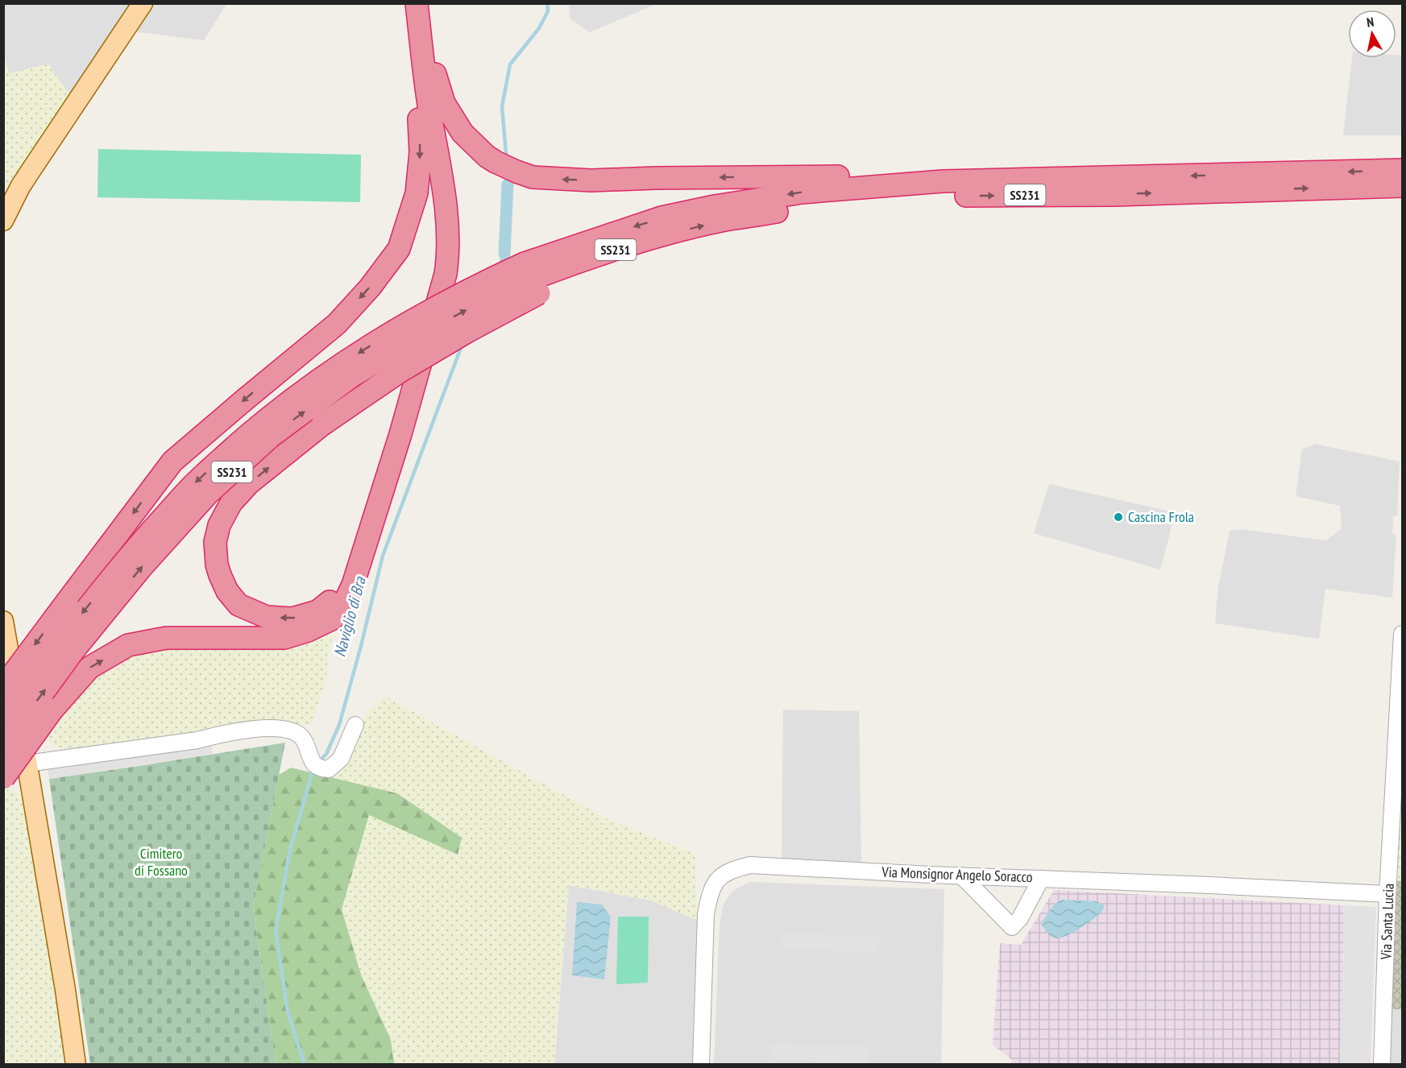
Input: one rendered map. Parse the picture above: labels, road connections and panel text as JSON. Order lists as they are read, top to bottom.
{
  "streets": {
    "highway": ["SS231"],
    "street": ["Via Monsignor Angelo Soracco", "Via Santa Lucia"]
  },
  "crossings": [
    ["Via Monsignor Angelo Soracco", "Via Santa Lucia"]
  ],
  "water": ["Naviglio di Bra"],
  "parks": ["Cimitero di Fossano"],
  "places": ["Cascina Frola"],
  "north": "top"
}
